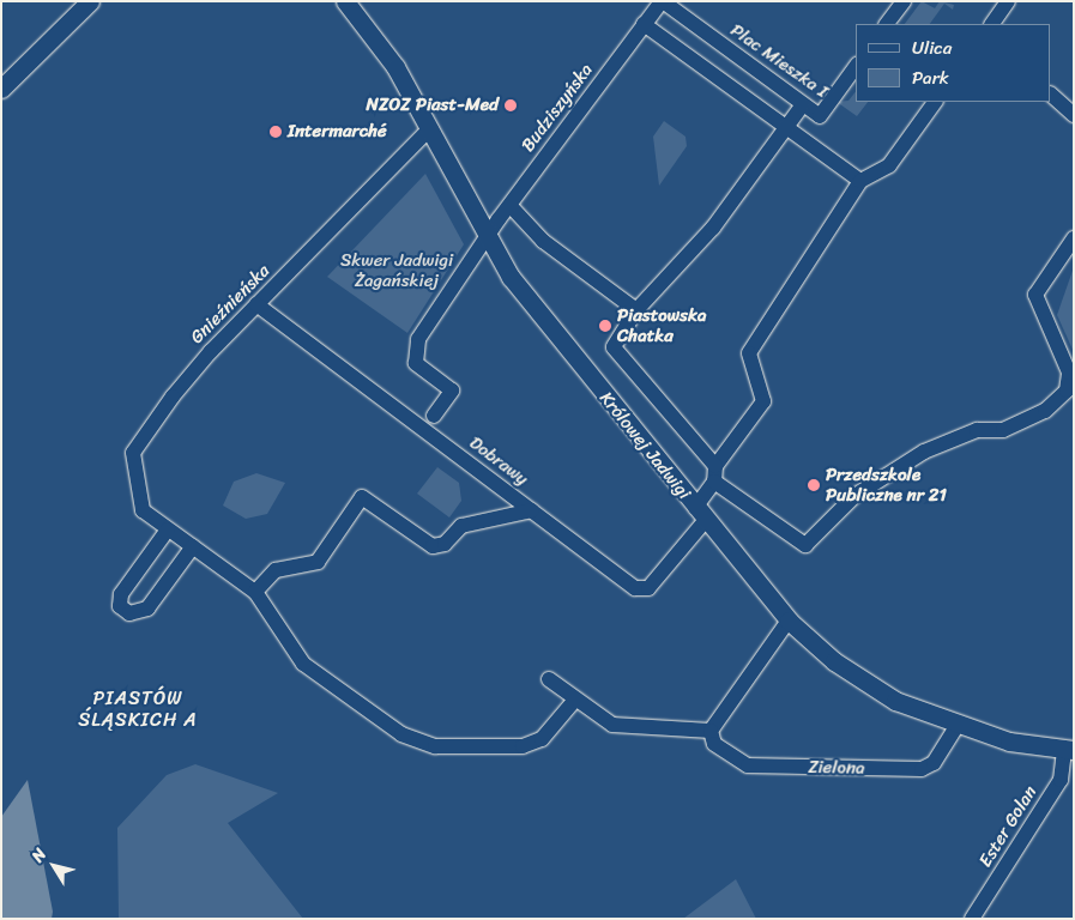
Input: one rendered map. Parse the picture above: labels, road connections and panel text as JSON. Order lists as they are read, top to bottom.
{
  "streets": {
    "street": [
      "Plac Mieszka I",
      "Budziszyńska",
      "Gnieźnieńska",
      "Królowej Jadwigi",
      "Dobrawy",
      "Zielona",
      "Ester Golan"
    ]
  },
  "crossings": [
    ["Plac Mieszka I", "Budziszyńska"],
    ["Budziszyńska", "Królowej Jadwigi"],
    ["Gnieźnieńska", "Królowej Jadwigi"],
    ["Gnieźnieńska", "Dobrawy"],
    ["Królowej Jadwigi", "Dobrawy"],
    ["Królowej Jadwigi", "Zielona"],
    ["Królowej Jadwigi", "Ester Golan"]
  ],
  "districts": ["PIASTÓW ŚLĄSKICH A"],
  "parks": ["Skwer Jadwigi Żagańskiej"],
  "places": [
    "NZOZ Piast-Med",
    "Intermarché",
    "Piastowska Chatka",
    "Przedszkole Publiczne nr 21"
  ],
  "legend": ["Ulica", "Park"],
  "north": "top left"
}
